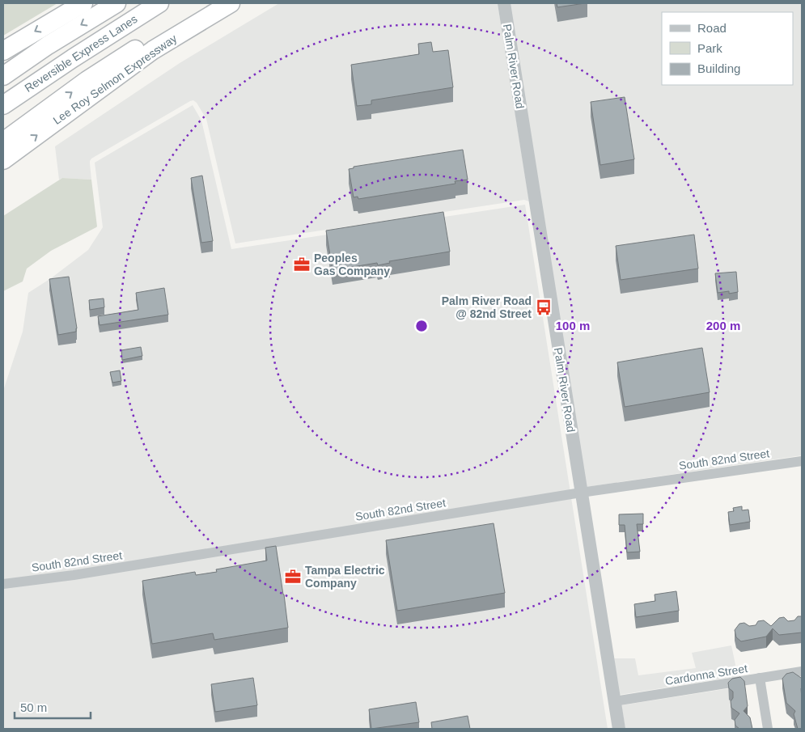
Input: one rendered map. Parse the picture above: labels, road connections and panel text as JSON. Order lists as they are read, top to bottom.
{
  "streets": {
    "highway": ["Reversible Express Lanes", "Lee Roy Selmon Expressway"],
    "street": ["Palm River Road", "South 82nd Street", "Cardonna Street"]
  },
  "crossings": [
    ["Palm River Road", "South 82nd Street"],
    ["Palm River Road", "Cardonna Street"]
  ],
  "places": {
    "office": ["Peoples Gas Company", "Tampa Electric Company"],
    "bus stop": ["Palm River Road @ 82nd Street"]
  },
  "legend": ["Road", "Park", "Building"],
  "scale_bar": "50 m",
  "rings": ["100 m", "200 m"]
}
